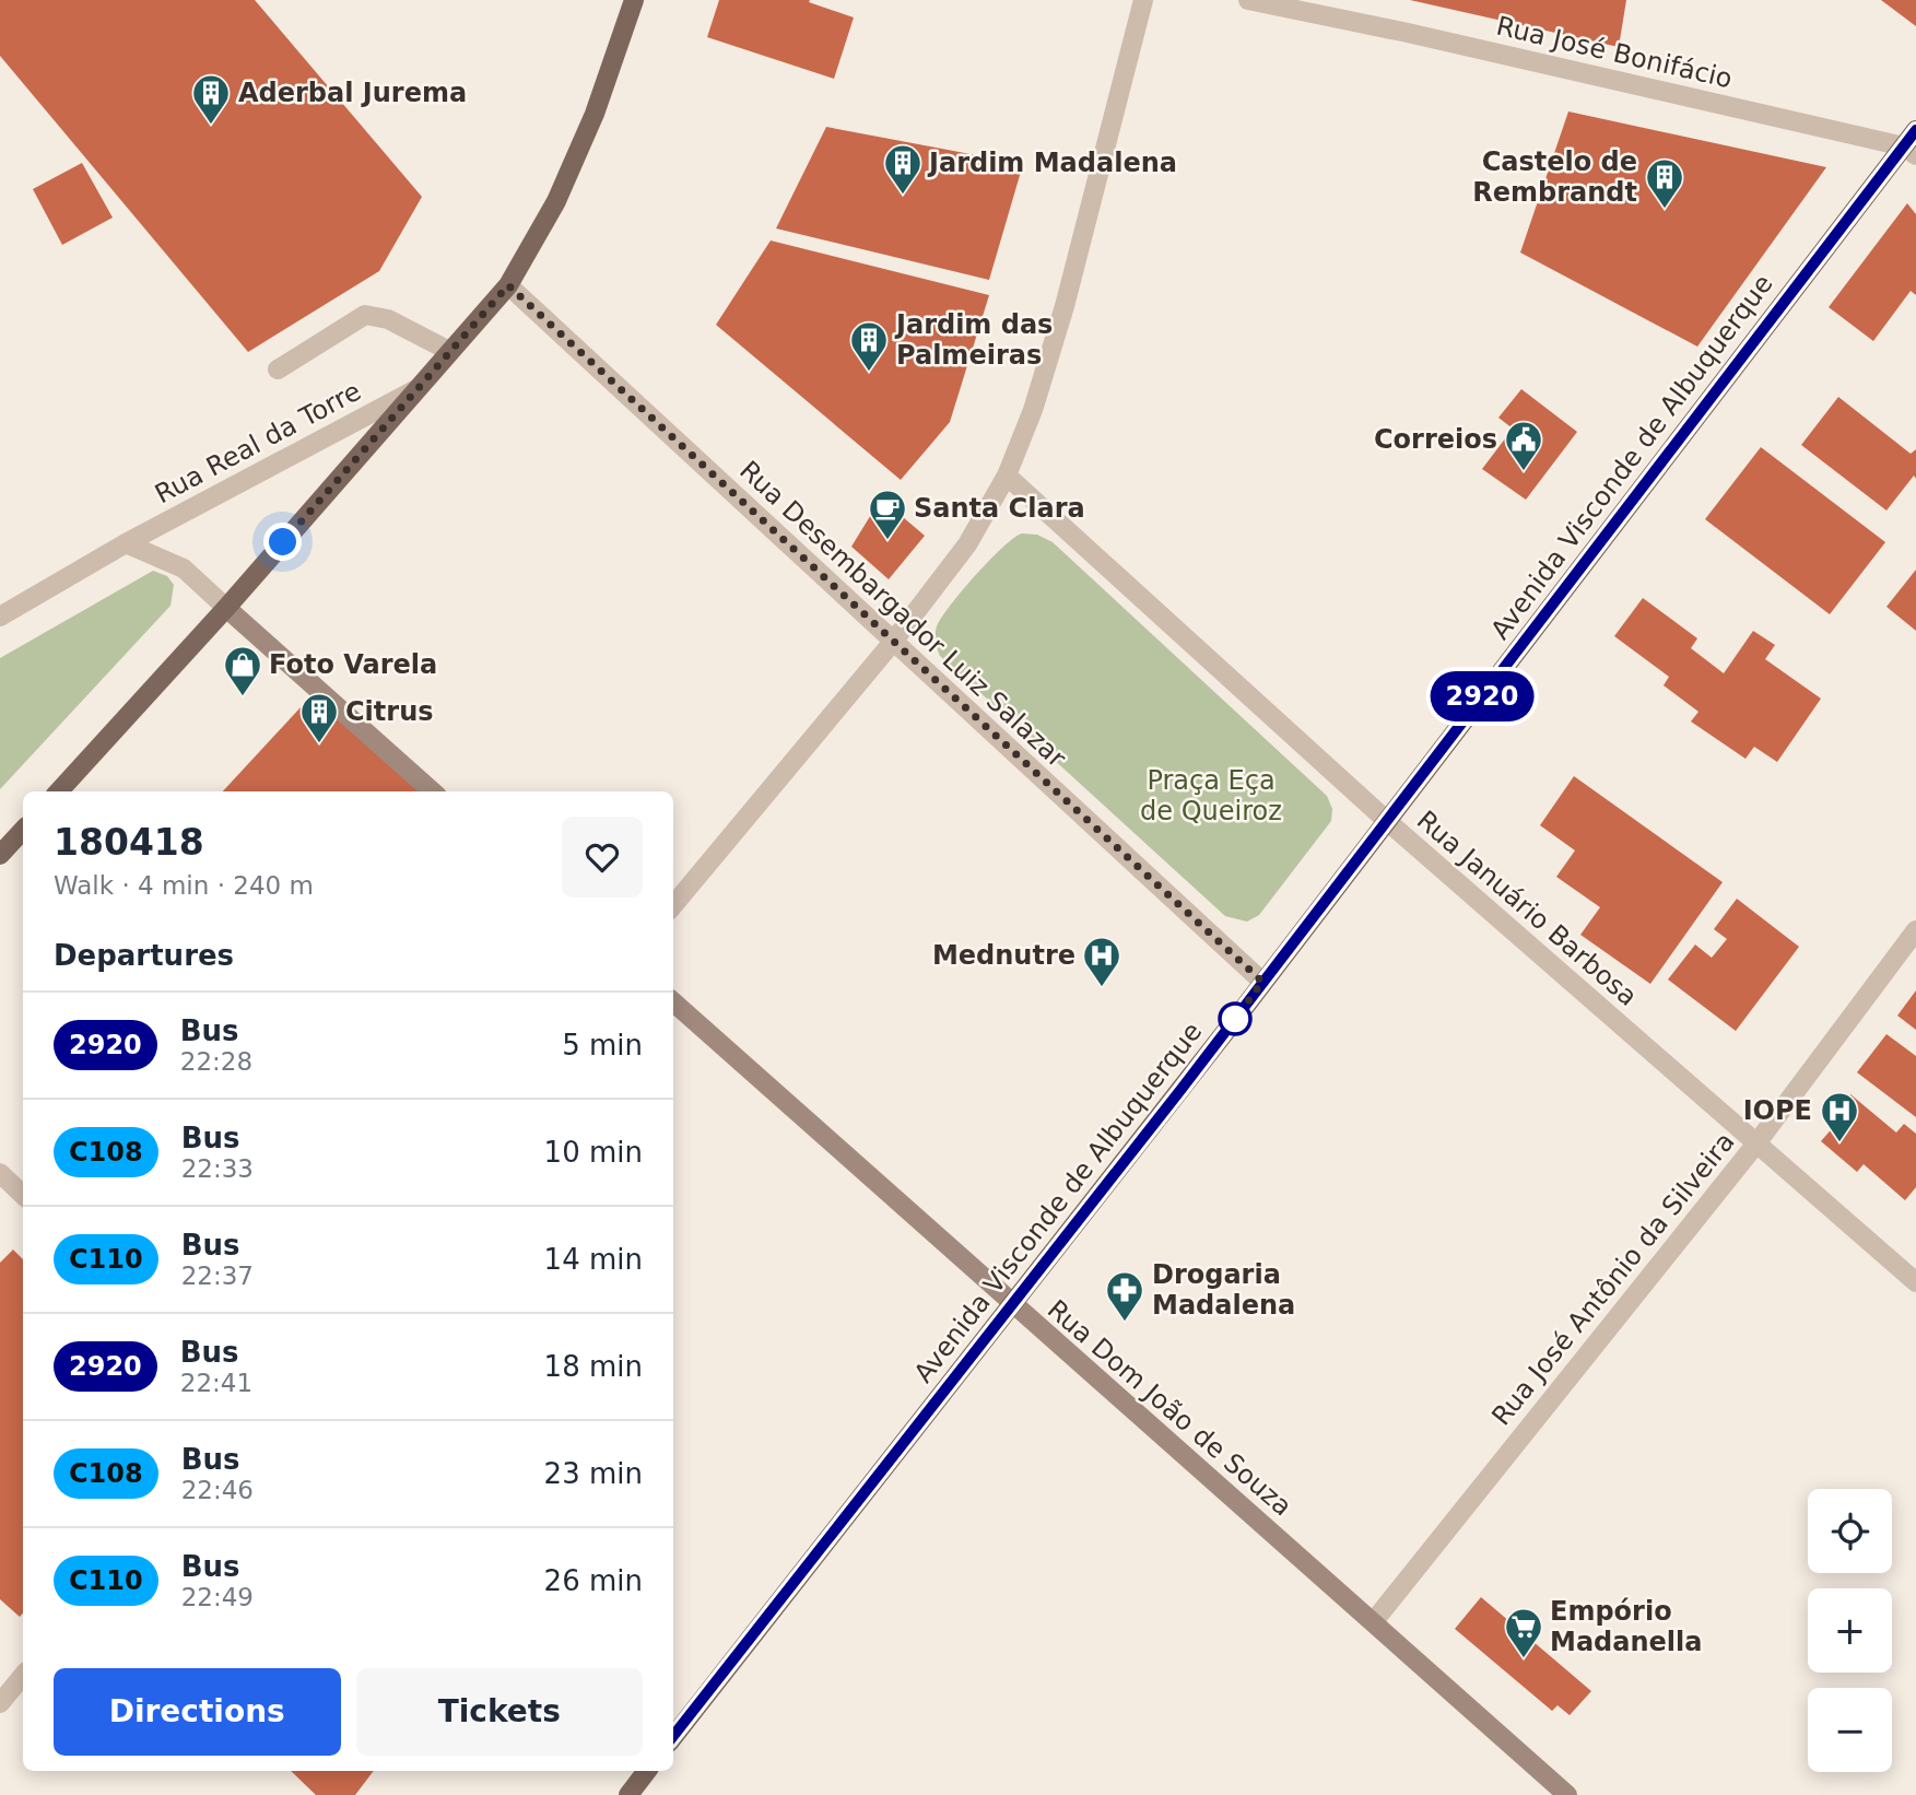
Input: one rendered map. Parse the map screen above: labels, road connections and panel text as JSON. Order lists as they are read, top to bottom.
{
  "streets": {
    "main road": ["Rua Real da Torre", "Avenida Visconde de Albuquerque"],
    "street": [
      "Rua José Bonifácio",
      "Rua Desembargador Luiz Salazar",
      "Rua Januário Barbosa",
      "Rua José Antônio da Silveira",
      "Rua Dom João de Souza"
    ]
  },
  "crossings": [
    ["Rua José Bonifácio", "Avenida Visconde de Albuquerque"],
    ["Rua Real da Torre", "Rua Desembargador Luiz Salazar"],
    ["Avenida Visconde de Albuquerque", "Rua Desembargador Luiz Salazar"],
    ["Avenida Visconde de Albuquerque", "Rua Januário Barbosa"],
    ["Avenida Visconde de Albuquerque", "Rua Dom João de Souza"],
    ["Rua Januário Barbosa", "Rua José Antônio da Silveira"],
    ["Rua José Antônio da Silveira", "Rua Dom João de Souza"]
  ],
  "parks": ["Praça Eça de Queiroz"],
  "places": {
    "building": [
      "Aderbal Jurema",
      "Jardim Madalena",
      "Castelo de Rembrandt",
      "Jardim das Palmeiras",
      "Citrus"
    ],
    "public building": ["Correios"],
    "cafe": ["Santa Clara"],
    "shop": ["Foto Varela"],
    "hospital": ["Mednutre", "IOPE"],
    "pharmacy": ["Drogaria Madalena"],
    "supermarket": ["Empório Madanella"]
  },
  "lines": ["bus line 2920"],
  "page": {
    "on_map": "2920",
    "heading": [
      ["180418", "Walk · 4 min · 240 m"],
      "Departures"
    ],
    "list": [
      {
        "mark": "2920",
        "name": "Bus",
        "note": "22:28",
        "value": "5 min"
      },
      {
        "mark": "C108",
        "name": "Bus",
        "note": "22:33",
        "value": "10 min"
      },
      {
        "mark": "C110",
        "name": "Bus",
        "note": "22:37",
        "value": "14 min"
      },
      {
        "mark": "2920",
        "name": "Bus",
        "note": "22:41",
        "value": "18 min"
      },
      {
        "mark": "C108",
        "name": "Bus",
        "note": "22:46",
        "value": "23 min"
      },
      {
        "mark": "C110",
        "name": "Bus",
        "note": "22:49",
        "value": "26 min"
      }
    ],
    "map_buttons": ["+", "−"],
    "buttons": ["Directions", "Tickets"]
  }
}
